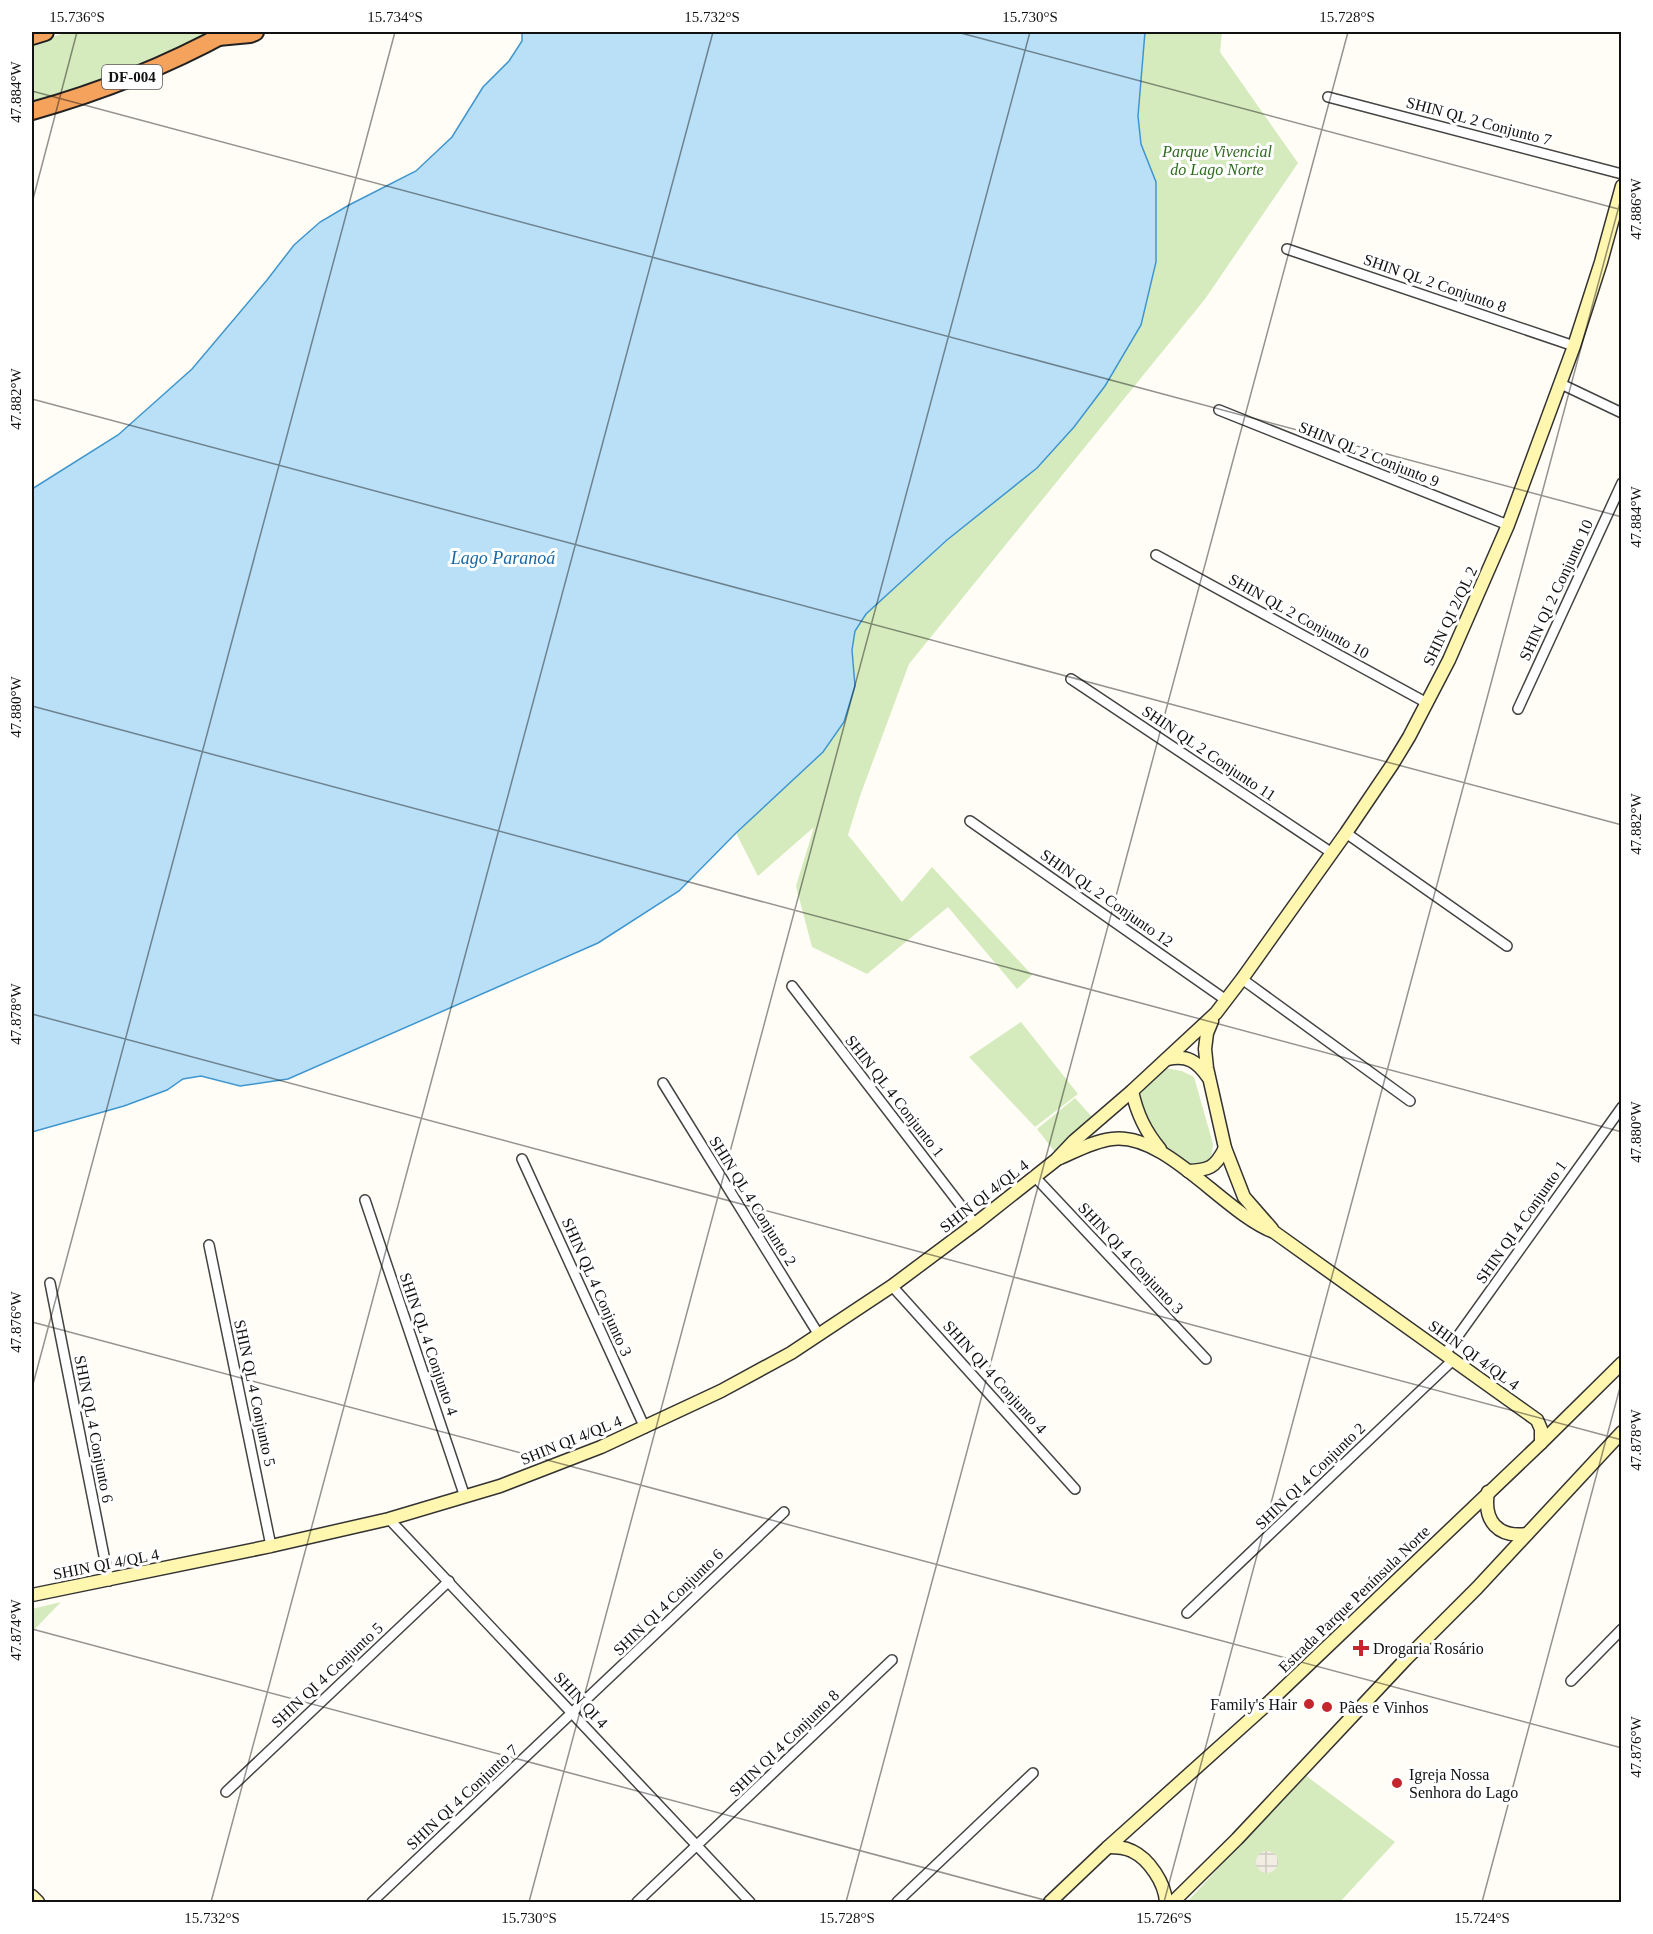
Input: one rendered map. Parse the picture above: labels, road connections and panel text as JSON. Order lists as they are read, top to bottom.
{
  "streets": {
    "highway": ["DF-004"],
    "street": [
      "SHIN QL 2 Conjunto 7",
      "SHIN QL 2 Conjunto 8",
      "SHIN QL 2 Conjunto 9",
      "SHIN QI 2 Conjunto 10",
      "SHIN QL 2 Conjunto 10",
      "SHIN QI 2/QL 2",
      "SHIN QL 2 Conjunto 11",
      "SHIN QL 2 Conjunto 12",
      "SHIN QL 4 Conjunto 1",
      "SHIN QI 4/QL 4",
      "SHIN QL 4 Conjunto 2",
      "SHIN QI 4 Conjunto 1",
      "SHIN QI 4 Conjunto 3",
      "SHIN QL 4 Conjunto 3",
      "SHIN QL 4 Conjunto 4",
      "SHIN QI 4 Conjunto 4",
      "SHIN QL 4 Conjunto 5",
      "SHIN QL 4 Conjunto 6",
      "SHIN QI 4 Conjunto 2",
      "Estrada Parque Península Norte",
      "SHIN QI 4 Conjunto 6",
      "SHIN QI 4 Conjunto 5",
      "SHIN QI 4",
      "SHIN QI 4 Conjunto 8",
      "SHIN QI 4 Conjunto 7"
    ]
  },
  "crossings": [
    ["SHIN QL 2 Conjunto 8", "SHIN QI 2/QL 2"],
    ["SHIN QL 2 Conjunto 9", "SHIN QI 2/QL 2"],
    ["SHIN QL 2 Conjunto 10", "SHIN QI 2/QL 2"],
    ["SHIN QI 2/QL 2", "SHIN QL 2 Conjunto 11"],
    ["SHIN QI 2/QL 2", "SHIN QL 2 Conjunto 12"],
    ["SHIN QI 2/QL 2", "SHIN QI 4/QL 4"],
    ["SHIN QL 4 Conjunto 1", "SHIN QI 4/QL 4"],
    ["SHIN QI 4/QL 4", "SHIN QL 4 Conjunto 2"],
    ["SHIN QI 4/QL 4", "SHIN QI 4 Conjunto 1"],
    ["SHIN QI 4/QL 4", "SHIN QI 4 Conjunto 3"],
    ["SHIN QI 4/QL 4", "SHIN QL 4 Conjunto 3"],
    ["SHIN QI 4/QL 4", "SHIN QL 4 Conjunto 4"],
    ["SHIN QI 4/QL 4", "SHIN QI 4 Conjunto 4"],
    ["SHIN QI 4/QL 4", "SHIN QL 4 Conjunto 5"],
    ["SHIN QI 4/QL 4", "SHIN QL 4 Conjunto 6"],
    ["SHIN QI 4/QL 4", "SHIN QI 4 Conjunto 2"],
    ["SHIN QI 4/QL 4", "SHIN QI 4"],
    ["SHIN QI 4 Conjunto 1", "SHIN QI 4 Conjunto 2"],
    ["SHIN QI 4 Conjunto 6", "SHIN QI 4"],
    ["SHIN QI 4 Conjunto 6", "SHIN QI 4 Conjunto 7"],
    ["SHIN QI 4 Conjunto 5", "SHIN QI 4"],
    ["SHIN QI 4", "SHIN QI 4 Conjunto 8"],
    ["SHIN QI 4", "SHIN QI 4 Conjunto 7"]
  ],
  "water": ["Lago Paranoá"],
  "parks": ["Parque Vivencial do Lago Norte"],
  "places": {
    "health": ["Drogaria Rosário"],
    "other": ["Family's Hair", "Pães e Vinhos", "Igreja Nossa Senhora do Lago"]
  },
  "coordinates": [
    "15.736°S",
    "15.734°S",
    "15.732°S",
    "15.730°S",
    "15.728°S",
    "47.884°W",
    "47.886°W",
    "47.882°W",
    "47.880°W",
    "47.878°W",
    "47.876°W",
    "47.874°W",
    "15.726°S",
    "15.724°S"
  ]
}
